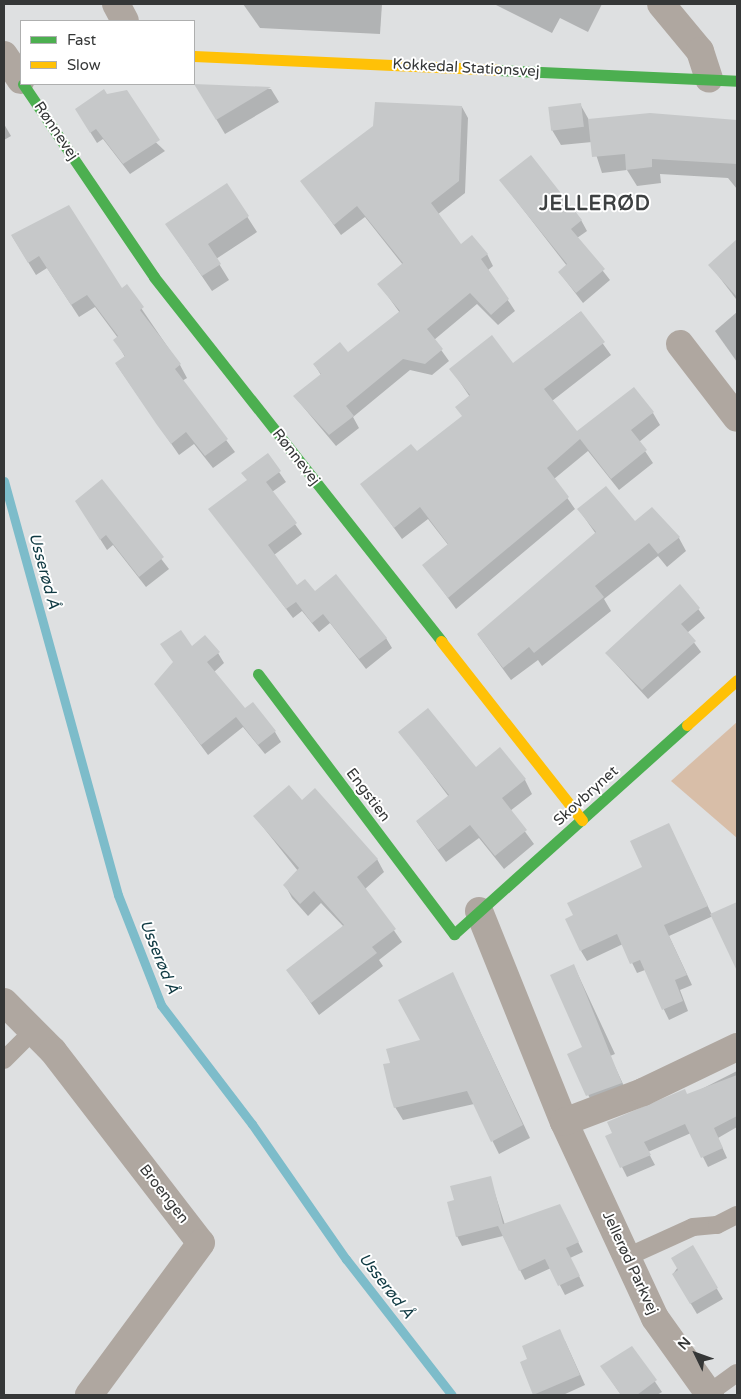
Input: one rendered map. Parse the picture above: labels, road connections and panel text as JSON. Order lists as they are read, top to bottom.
{
  "streets": {
    "street": [
      "Kokkedal Stationsvej",
      "Rønnevej",
      "Engstien",
      "Skovbrynet",
      "Broengen",
      "Jellerød Parkvej"
    ]
  },
  "crossings": [
    ["Rønnevej", "Skovbrynet"],
    ["Engstien", "Skovbrynet"],
    ["Skovbrynet", "Jellerød Parkvej"]
  ],
  "districts": ["JELLERØD"],
  "water": ["Usserød Å"],
  "legend": ["Fast", "Slow"],
  "north": "top left"
}
